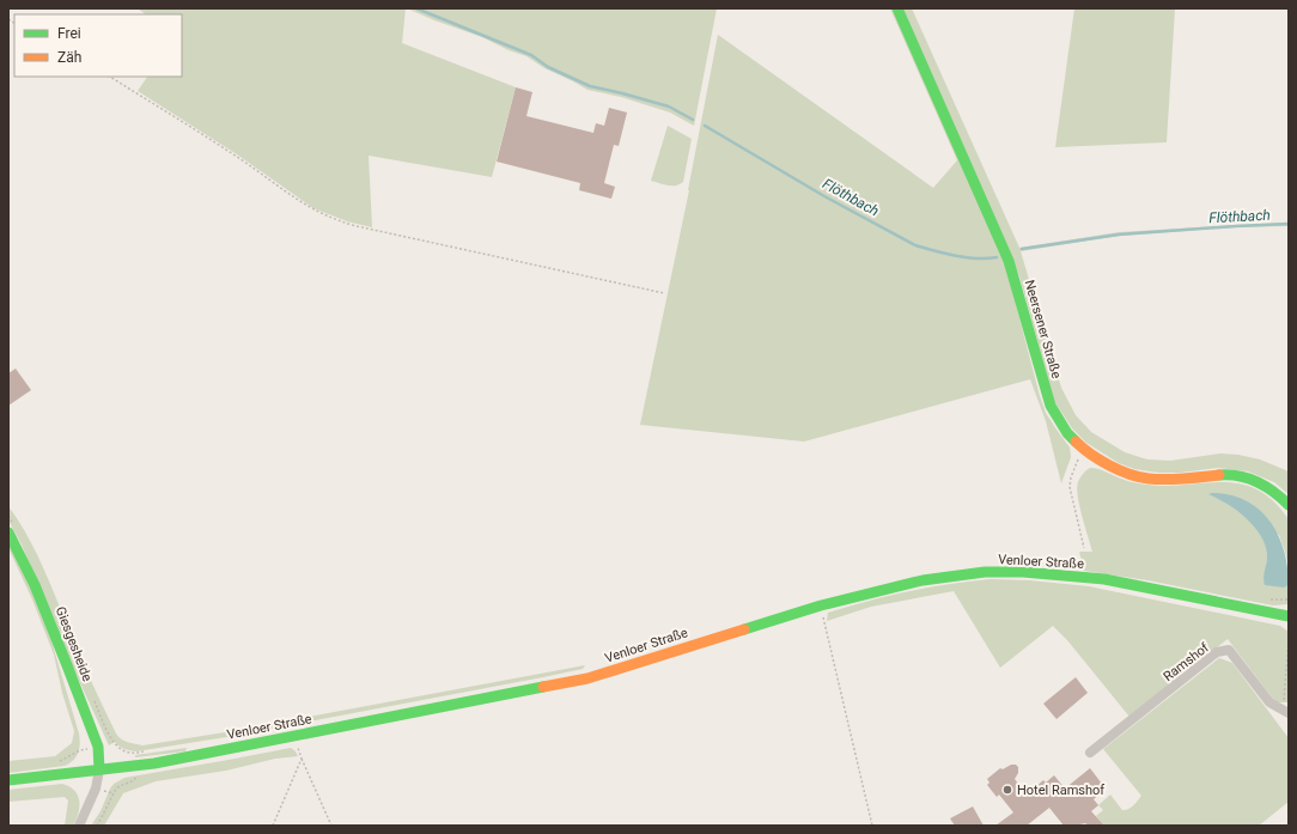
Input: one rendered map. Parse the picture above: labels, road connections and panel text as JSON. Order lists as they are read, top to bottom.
{
  "streets": {
    "main road": ["Neersener Straße", "Venloer Straße", "Giesgesheide"],
    "street": ["Ramshof"]
  },
  "crossings": [
    ["Venloer Straße", "Giesgesheide"]
  ],
  "water": ["Flöthbach"],
  "places": ["Hotel Ramshof"],
  "legend": ["Frei", "Zäh"]
}
